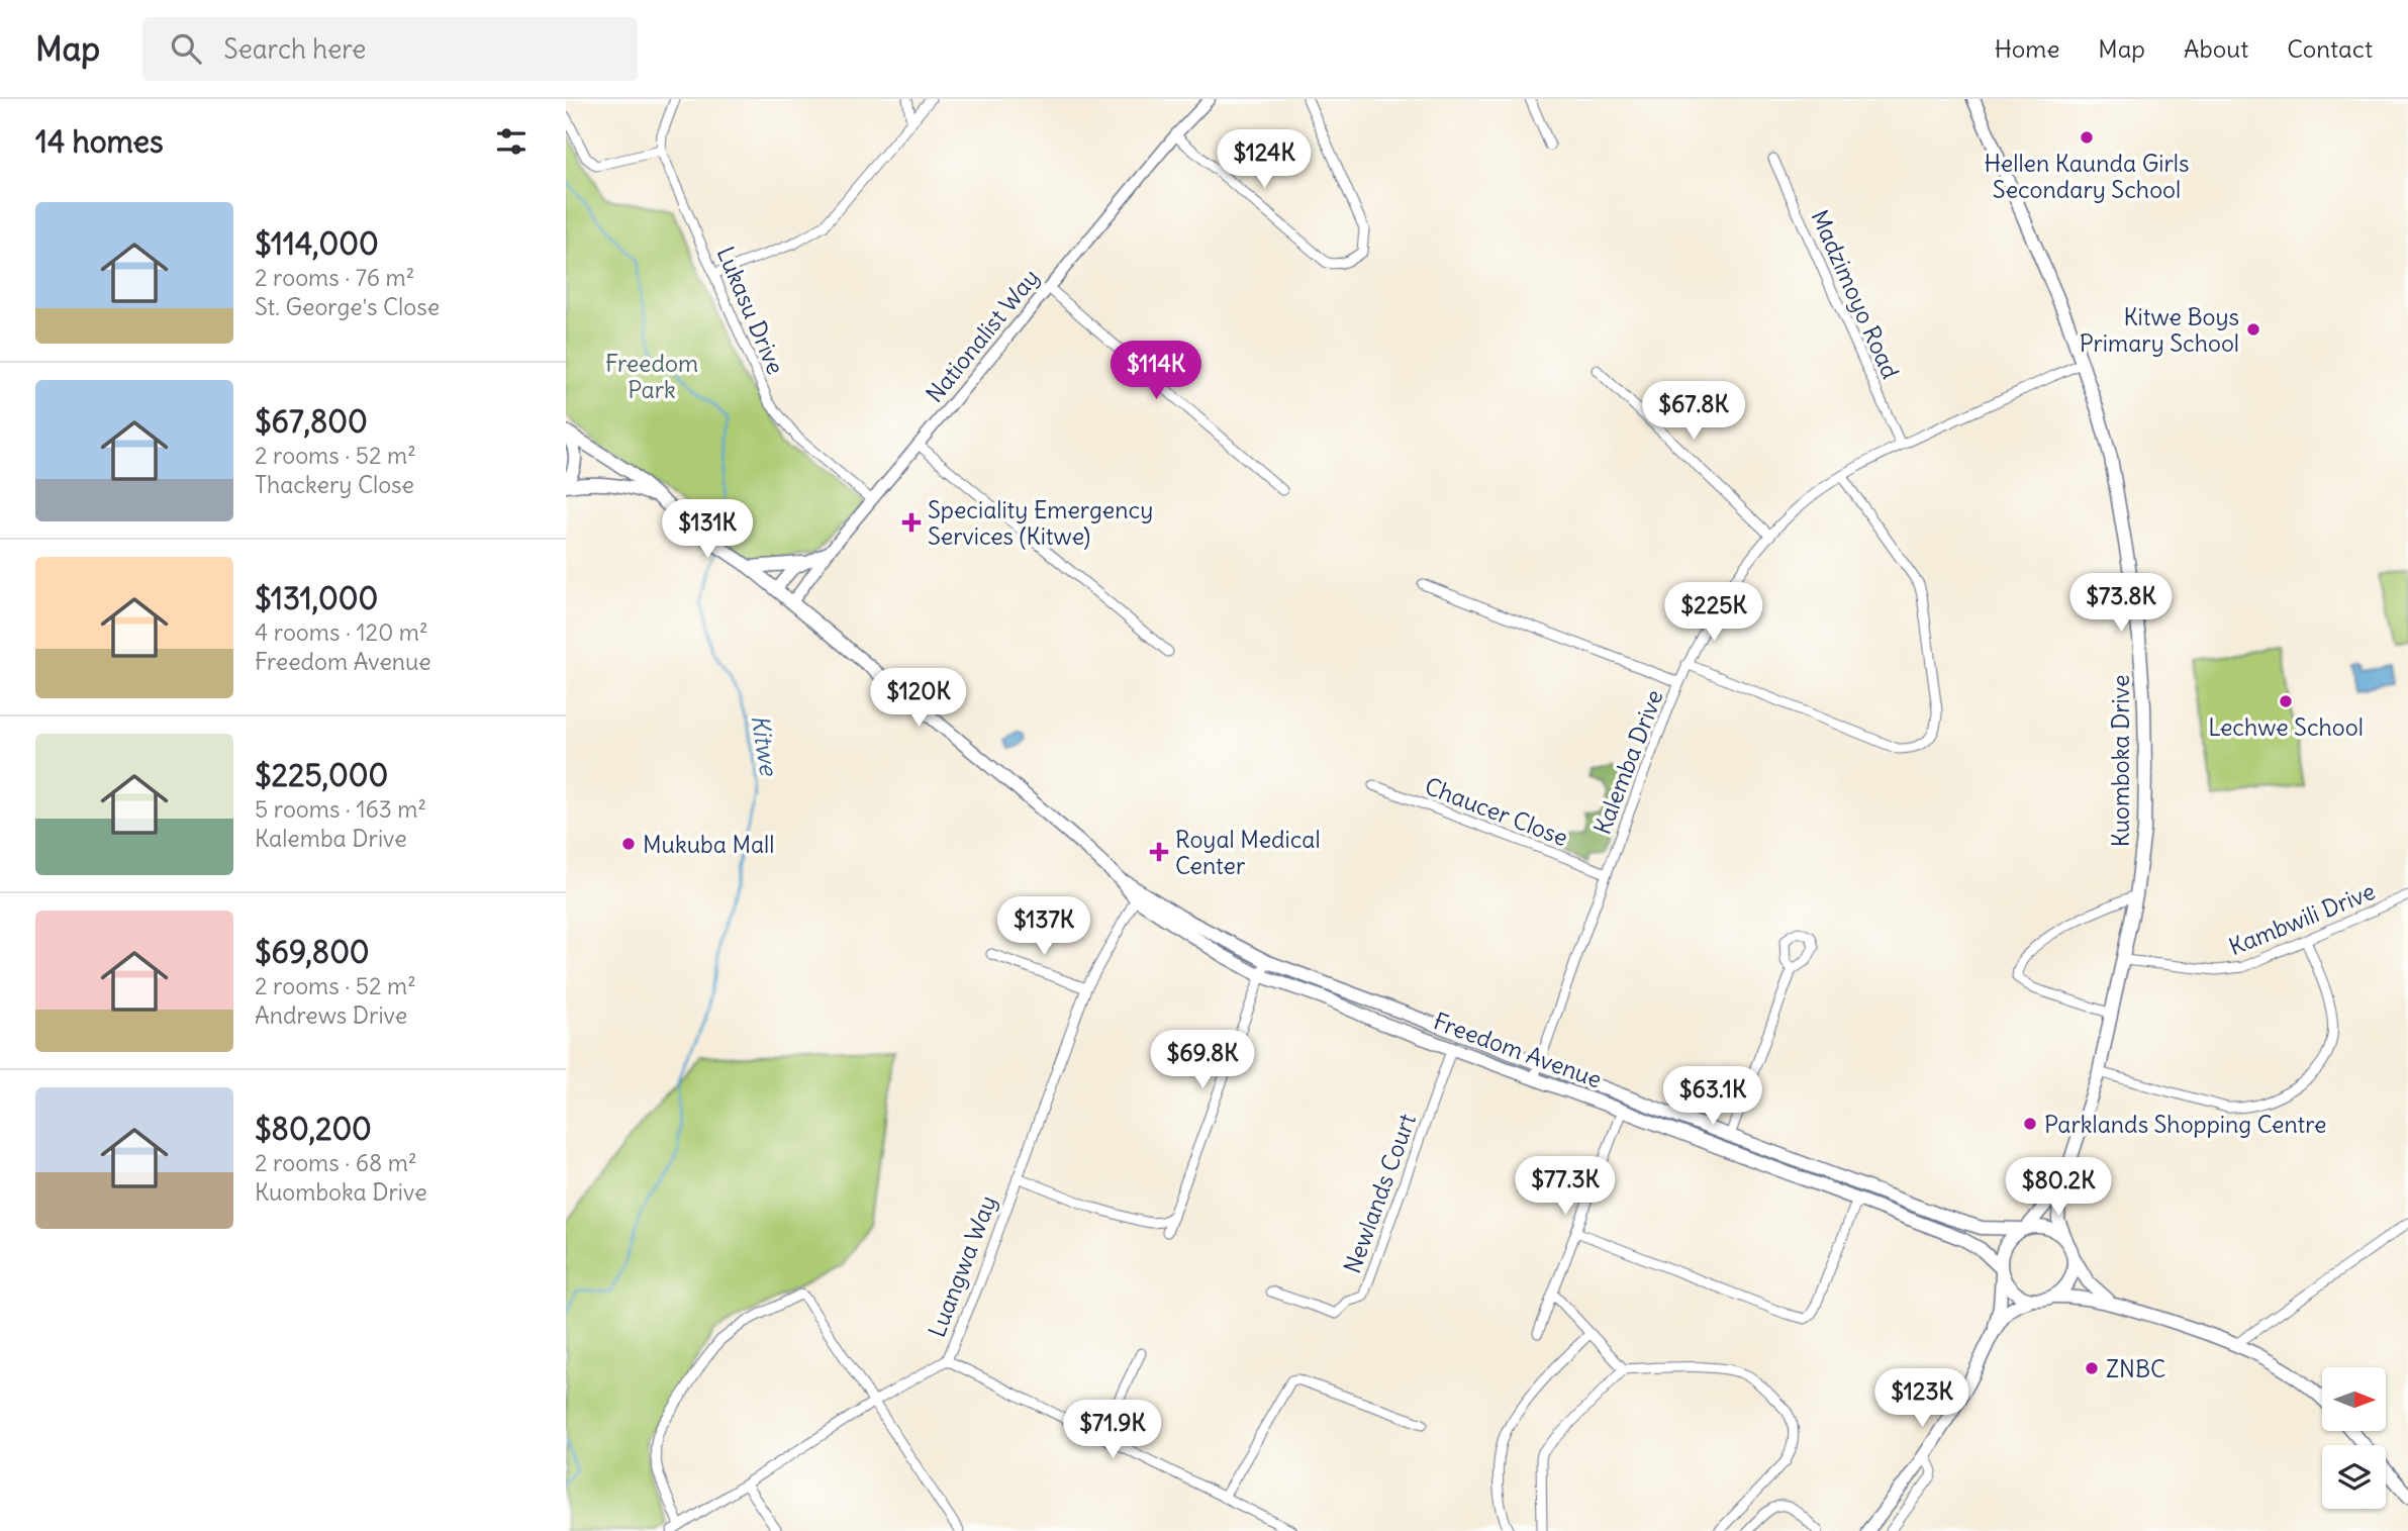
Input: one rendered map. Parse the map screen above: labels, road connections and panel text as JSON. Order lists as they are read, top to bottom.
{
  "streets": {
    "main road": ["Kuomboka Drive", "Freedom Avenue"],
    "street": [
      "Madzimoyo Road",
      "Lukasu Drive",
      "Nationalist Way",
      "Kalemba Drive",
      "Chaucer Close",
      "Kambwili Drive",
      "Newlands Court",
      "Luangwa Way"
    ]
  },
  "crossings": [
    ["Madzimoyo Road", "Kalemba Drive"],
    ["Lukasu Drive", "Nationalist Way"],
    ["Nationalist Way", "Freedom Avenue"],
    ["Kuomboka Drive", "Kalemba Drive"],
    ["Kuomboka Drive", "Kambwili Drive"],
    ["Kalemba Drive", "Chaucer Close"],
    ["Kalemba Drive", "Freedom Avenue"],
    ["Freedom Avenue", "Newlands Court"],
    ["Freedom Avenue", "Luangwa Way"]
  ],
  "water": ["Kitwe"],
  "parks": ["Freedom Park"],
  "places": {
    "other": [
      "Hellen Kaunda Girls Secondary School",
      "Kitwe Boys Primary School",
      "Lechwe School",
      "Mukuba Mall",
      "Parklands Shopping Centre",
      "ZNBC"
    ],
    "health": ["Speciality Emergency Services (Kitwe)", "Royal Medical Center"]
  },
  "north": "right",
  "page": {
    "header": "Map",
    "search": "Search here",
    "nav": [
      "Home",
      "Map",
      "About",
      "Contact"
    ],
    "heading": "14 homes",
    "price": [
      "$124K",
      "$114K",
      "$67.8K",
      "$131K",
      "$73.8K",
      "$225K",
      "$120K",
      "$137K",
      "$69.8K",
      "$63.1K",
      "$77.3K",
      "$80.2K",
      "$123K",
      "$71.9K"
    ],
    "list": [
      {
        "name": "$114,000",
        "note": "2 rooms · 76 m² · St. George's Close"
      },
      {
        "name": "$67,800",
        "note": "2 rooms · 52 m² · Thackery Close"
      },
      {
        "name": "$131,000",
        "note": "4 rooms · 120 m² · Freedom Avenue"
      },
      {
        "name": "$225,000",
        "note": "5 rooms · 163 m² · Kalemba Drive"
      },
      {
        "name": "$69,800",
        "note": "2 rooms · 52 m² · Andrews Drive"
      },
      {
        "name": "$80,200",
        "note": "2 rooms · 68 m² · Kuomboka Drive"
      }
    ]
  }
}
